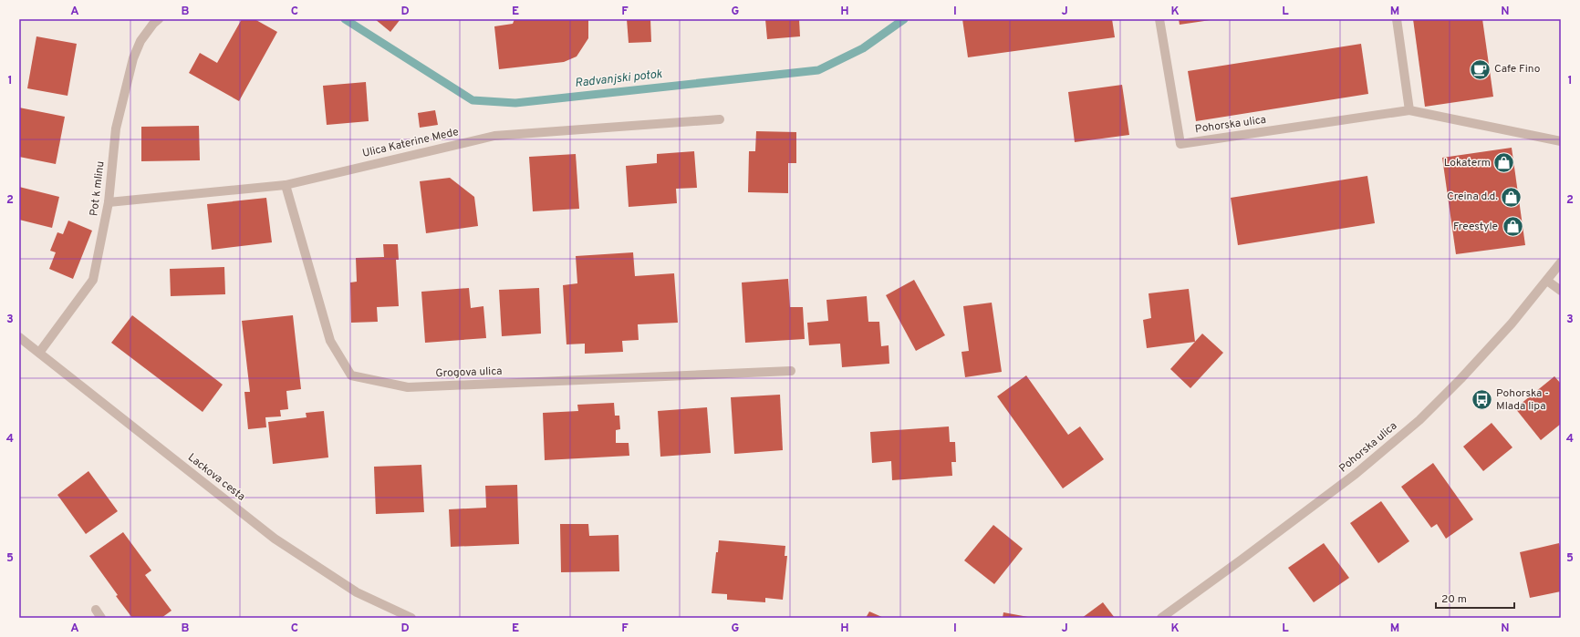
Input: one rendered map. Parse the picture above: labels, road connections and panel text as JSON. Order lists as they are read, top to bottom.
{
  "streets": {
    "street": [
      "Pohorska ulica",
      "Ulica Katerine Mede",
      "Pot k mlinu",
      "Grogova ulica",
      "Lackova cesta"
    ]
  },
  "crossings": [
    ["Ulica Katerine Mede", "Pot k mlinu"],
    ["Ulica Katerine Mede", "Grogova ulica"],
    ["Pot k mlinu", "Lackova cesta"]
  ],
  "water": ["Radvanjski potok"],
  "places": {
    "cafe": ["Cafe Fino"],
    "shop": ["Lokaterm", "Creina d.d.", "Freestyle"],
    "bus stop": ["Pohorska - Mlada lipa"]
  },
  "scale_bar": "20 m",
  "grid": {
    "columns": [
      "A",
      "B",
      "C",
      "D",
      "E",
      "F",
      "G",
      "H",
      "I",
      "J",
      "K",
      "L",
      "M",
      "N"
    ],
    "rows": [
      "1",
      "2",
      "3",
      "4",
      "5"
    ]
  }
}
